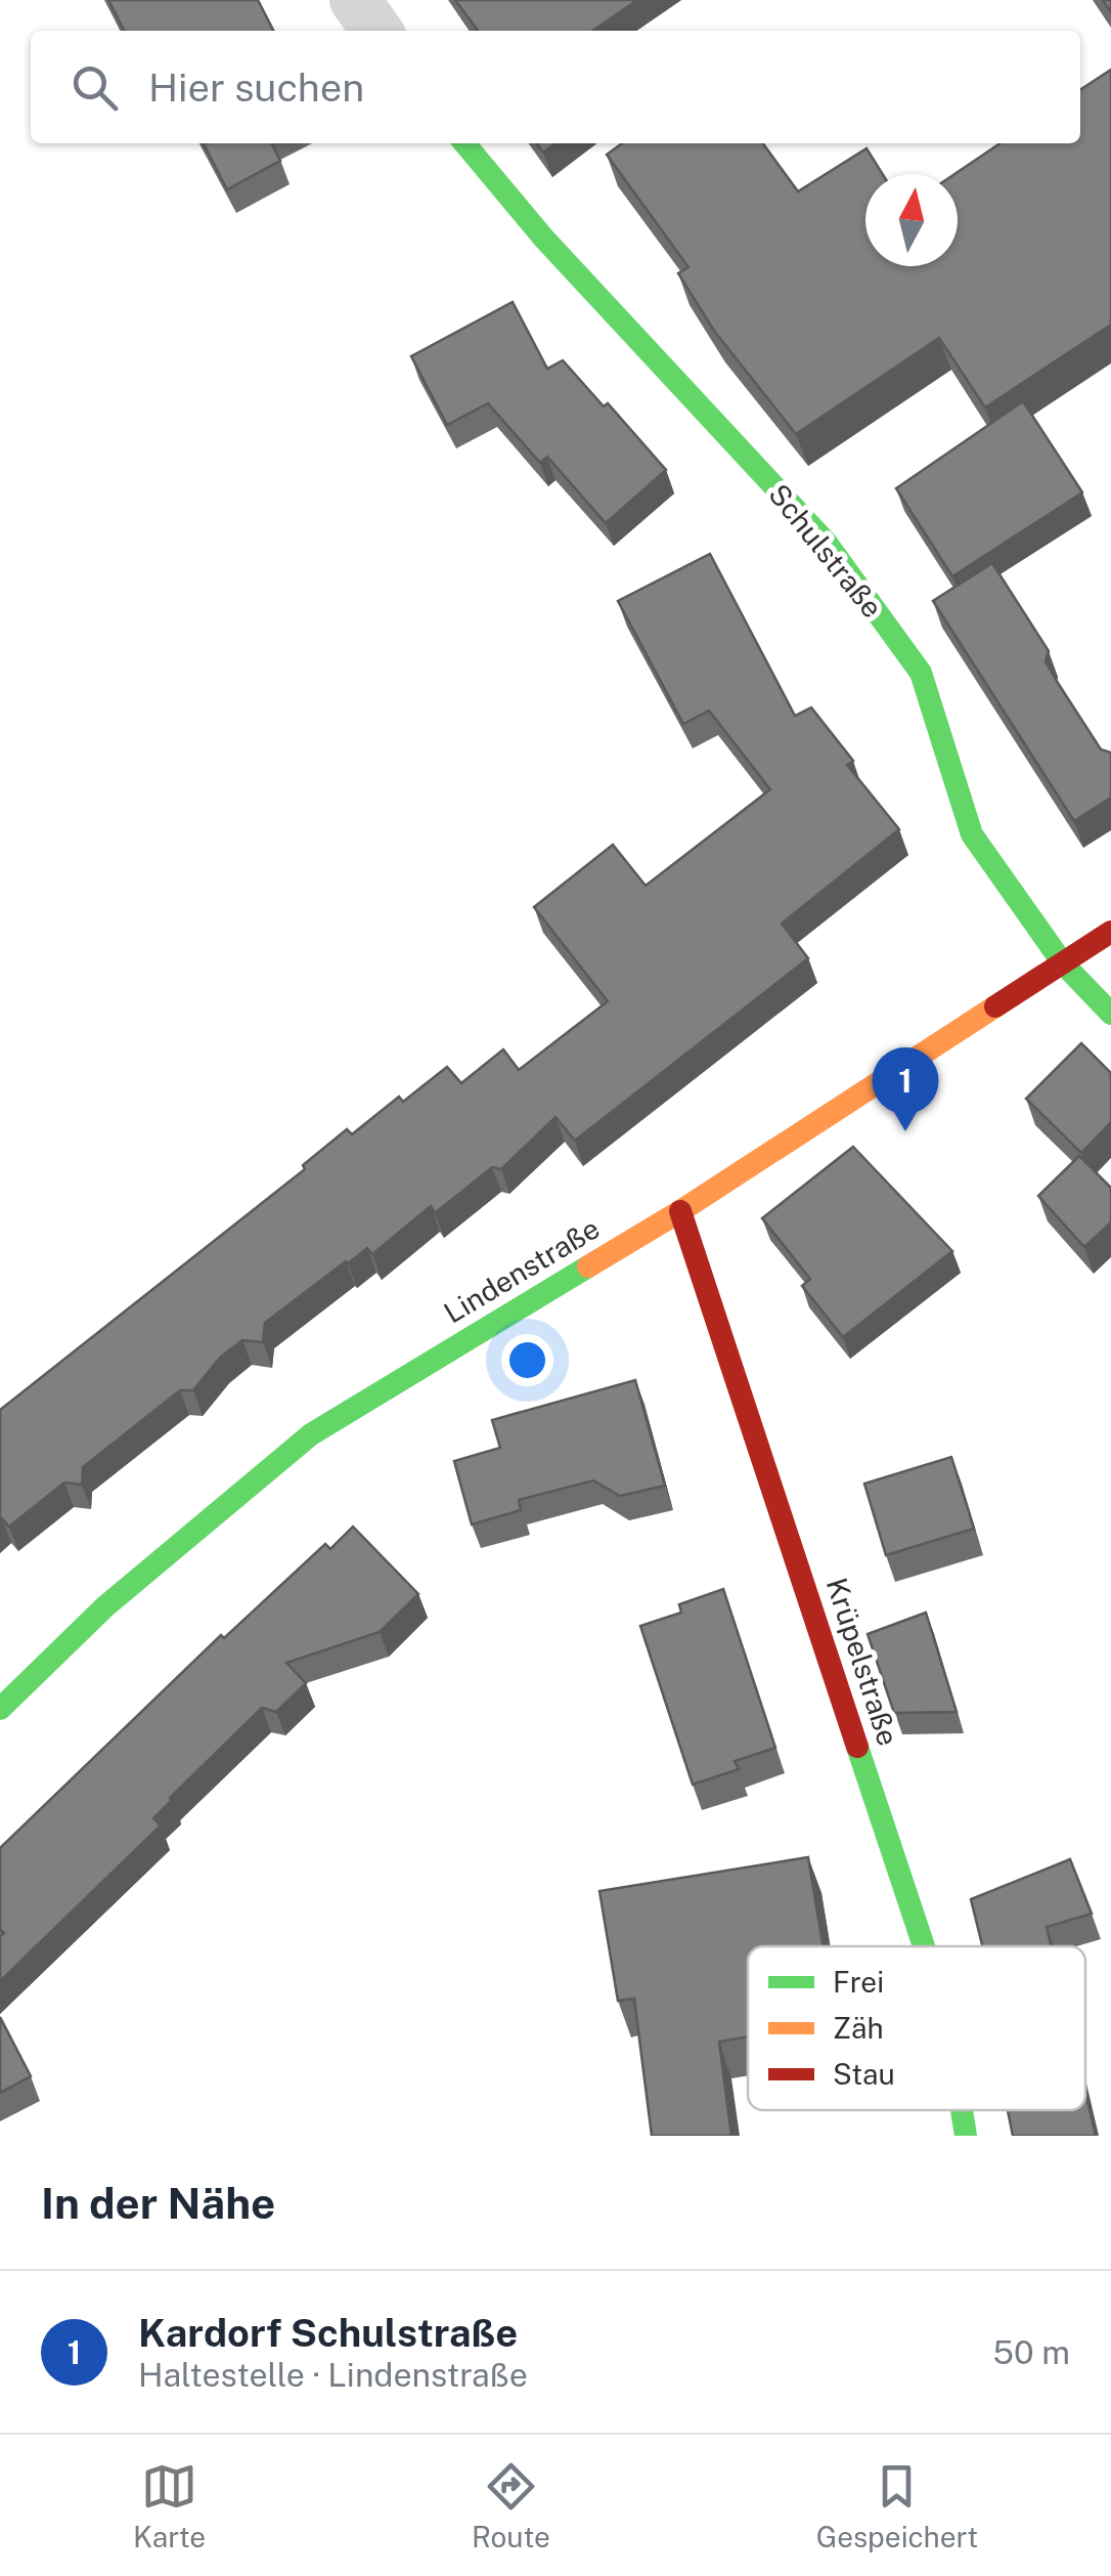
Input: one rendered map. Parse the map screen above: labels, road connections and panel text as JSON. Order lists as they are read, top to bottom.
{
  "streets": {
    "street": ["Schulstraße", "Lindenstraße", "Krüpelstraße"]
  },
  "crossings": [
    ["Schulstraße", "Lindenstraße"],
    ["Lindenstraße", "Krüpelstraße"]
  ],
  "legend": ["Frei", "Zäh", "Stau"],
  "north": "top",
  "page": {
    "search": "Hier suchen",
    "pins": "1",
    "heading": "In der Nähe",
    "list": [
      {
        "mark": "1",
        "name": "Kardorf Schulstraße",
        "note": "Haltestelle · Lindenstraße",
        "value": "50 m"
      }
    ],
    "nav": ["Karte", "Route", "Gespeichert"]
  }
}
